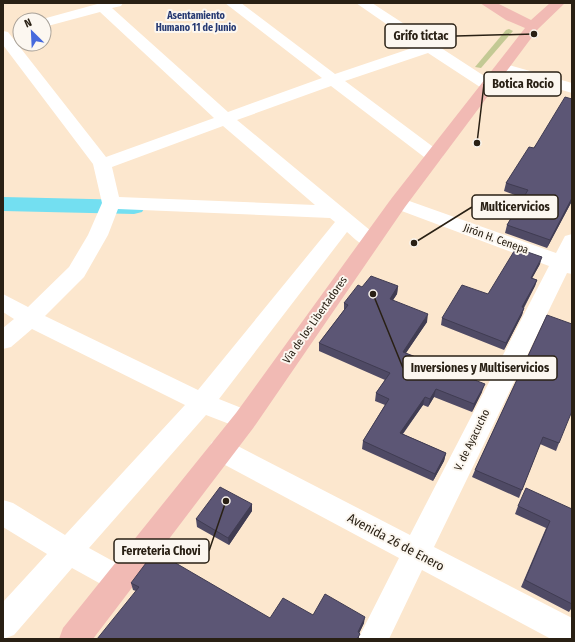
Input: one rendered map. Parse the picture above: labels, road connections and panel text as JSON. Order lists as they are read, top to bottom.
{
  "streets": {
    "highway": ["Vía de los Libertadores"],
    "street": ["Jirón H. Cenepa", "V. de Ayacucho", "Avenida 26 de Enero"]
  },
  "crossings": [
    ["Jirón H. Cenepa", "Vía de los Libertadores"],
    ["Jirón H. Cenepa", "V. de Ayacucho"],
    ["Vía de los Libertadores", "Avenida 26 de Enero"],
    ["V. de Ayacucho", "Avenida 26 de Enero"]
  ],
  "districts": ["Asentamiento Humano 11 de Junio"],
  "places": [
    "Grifo tictac",
    "Botica Rocio",
    "Multicervicios",
    "Inversiones y Multiservicios",
    "Ferreteria Chovi"
  ],
  "north": "top left"
}
